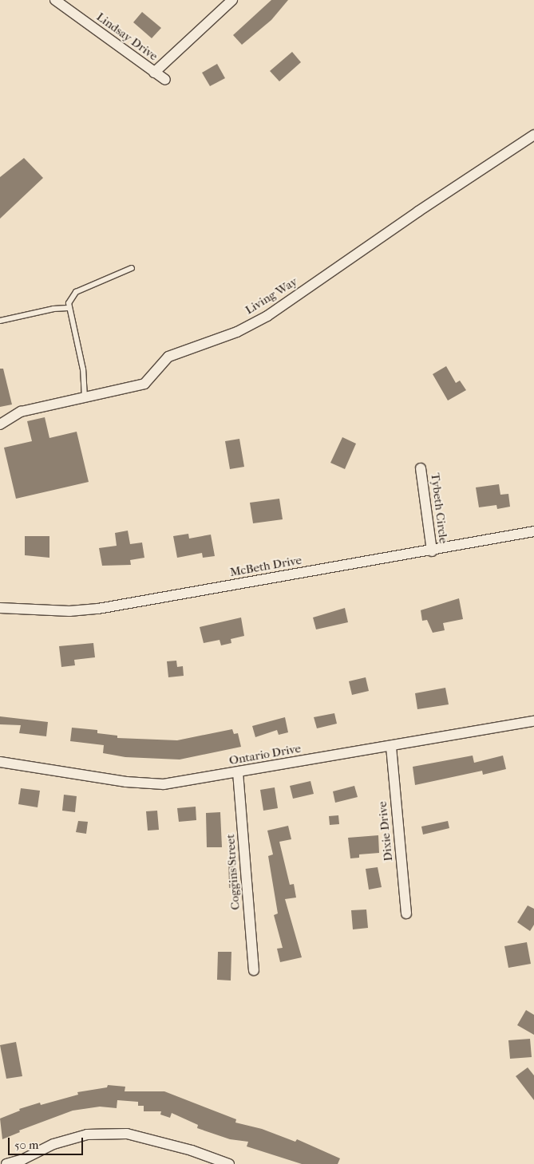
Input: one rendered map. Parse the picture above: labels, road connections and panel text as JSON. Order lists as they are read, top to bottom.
{
  "streets": {
    "street": [
      "Lindsay Drive",
      "Living Way",
      "Tybeth Circle",
      "McBeth Drive",
      "Ontario Drive",
      "Dixie Drive",
      "Coggins Street"
    ]
  },
  "crossings": [
    ["Tybeth Circle", "McBeth Drive"],
    ["Ontario Drive", "Dixie Drive"],
    ["Ontario Drive", "Coggins Street"]
  ],
  "scale_bar": "50 m"
}
